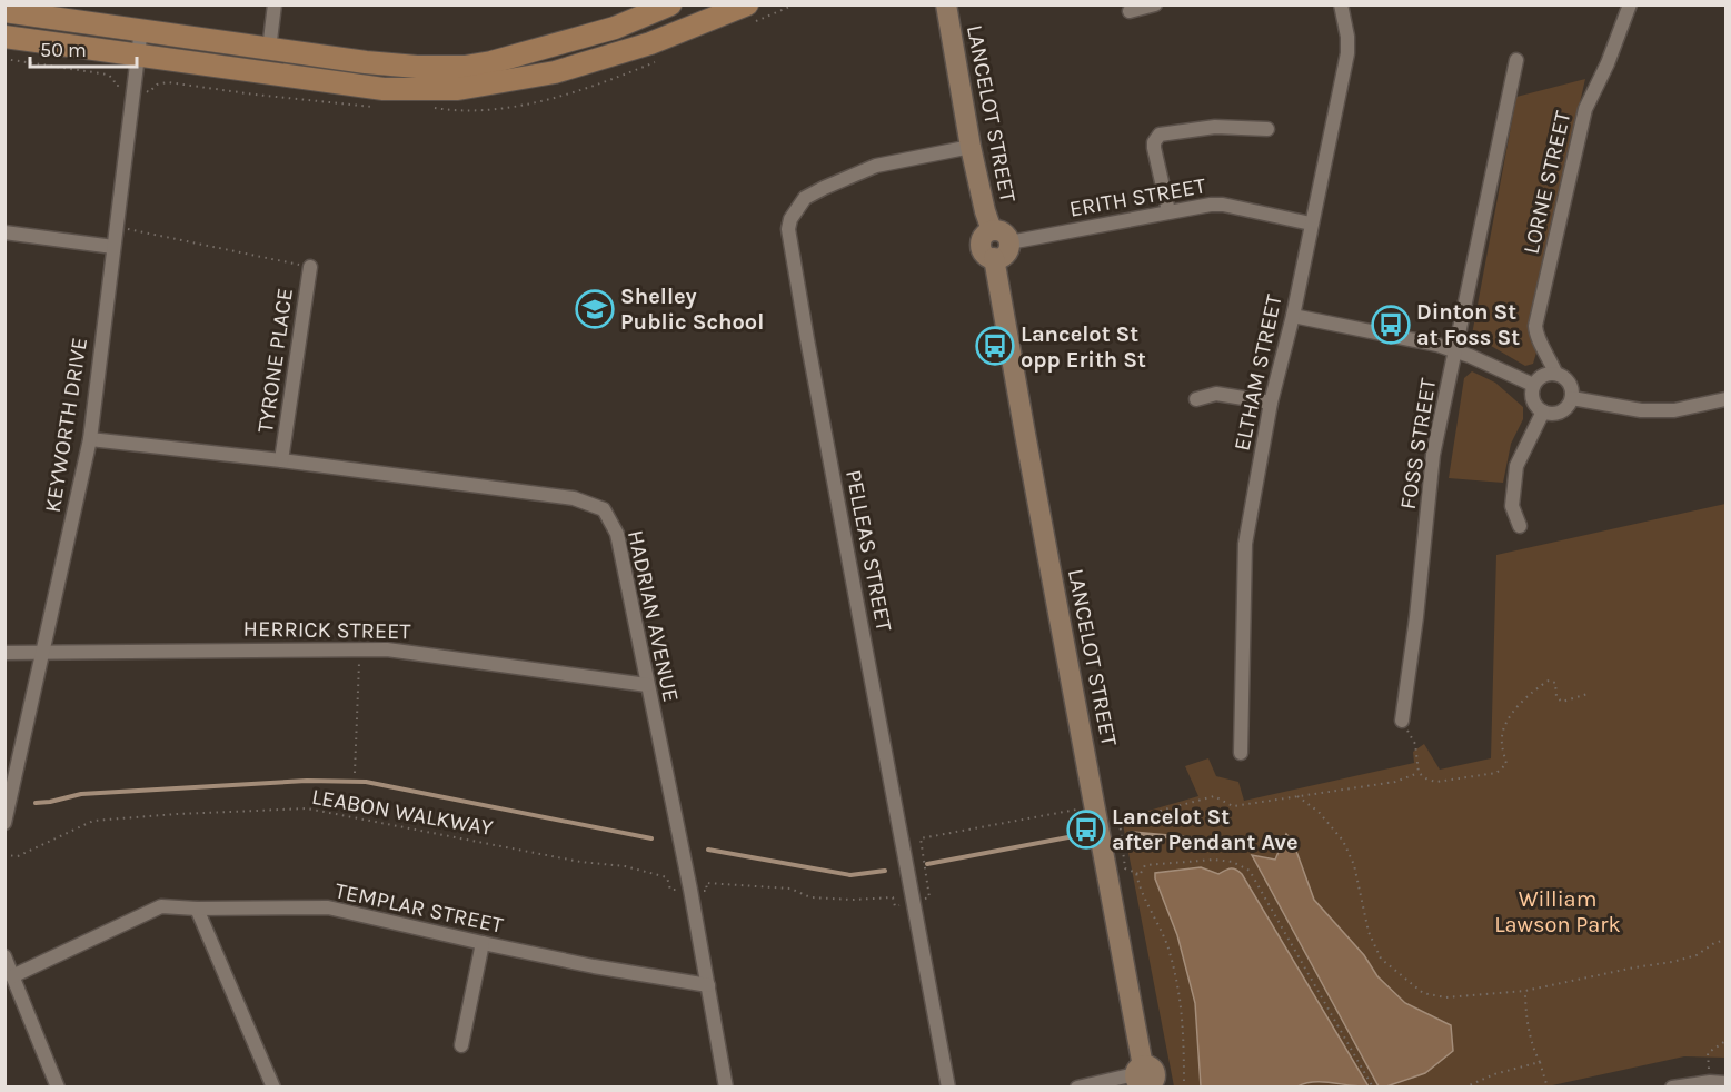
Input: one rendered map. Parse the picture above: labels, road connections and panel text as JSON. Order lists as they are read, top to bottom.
{
  "streets": {
    "street": [
      "LANCELOT STREET",
      "LORNE STREET",
      "ERITH STREET",
      "TYRONE PLACE",
      "ELTHAM STREET",
      "KEYWORTH DRIVE",
      "FOSS STREET",
      "PELLEAS STREET",
      "HADRIAN AVENUE",
      "HERRICK STREET",
      "TEMPLAR STREET"
    ],
    "path": ["LEABON WALKWAY"]
  },
  "crossings": [
    ["LANCELOT STREET", "ERITH STREET"],
    ["LANCELOT STREET", "PELLEAS STREET"],
    ["ERITH STREET", "ELTHAM STREET"],
    ["TYRONE PLACE", "HADRIAN AVENUE"],
    ["KEYWORTH DRIVE", "HADRIAN AVENUE"],
    ["KEYWORTH DRIVE", "HERRICK STREET"],
    ["HADRIAN AVENUE", "HERRICK STREET"],
    ["HADRIAN AVENUE", "TEMPLAR STREET"]
  ],
  "parks": ["William Lawson Park"],
  "places": {
    "school or university": ["Shelley Public School"],
    "bus stop": ["Dinton St at Foss St", "Lancelot St opp Erith St", "Lancelot St after Pendant Ave"]
  },
  "scale_bar": "50 m"
}
